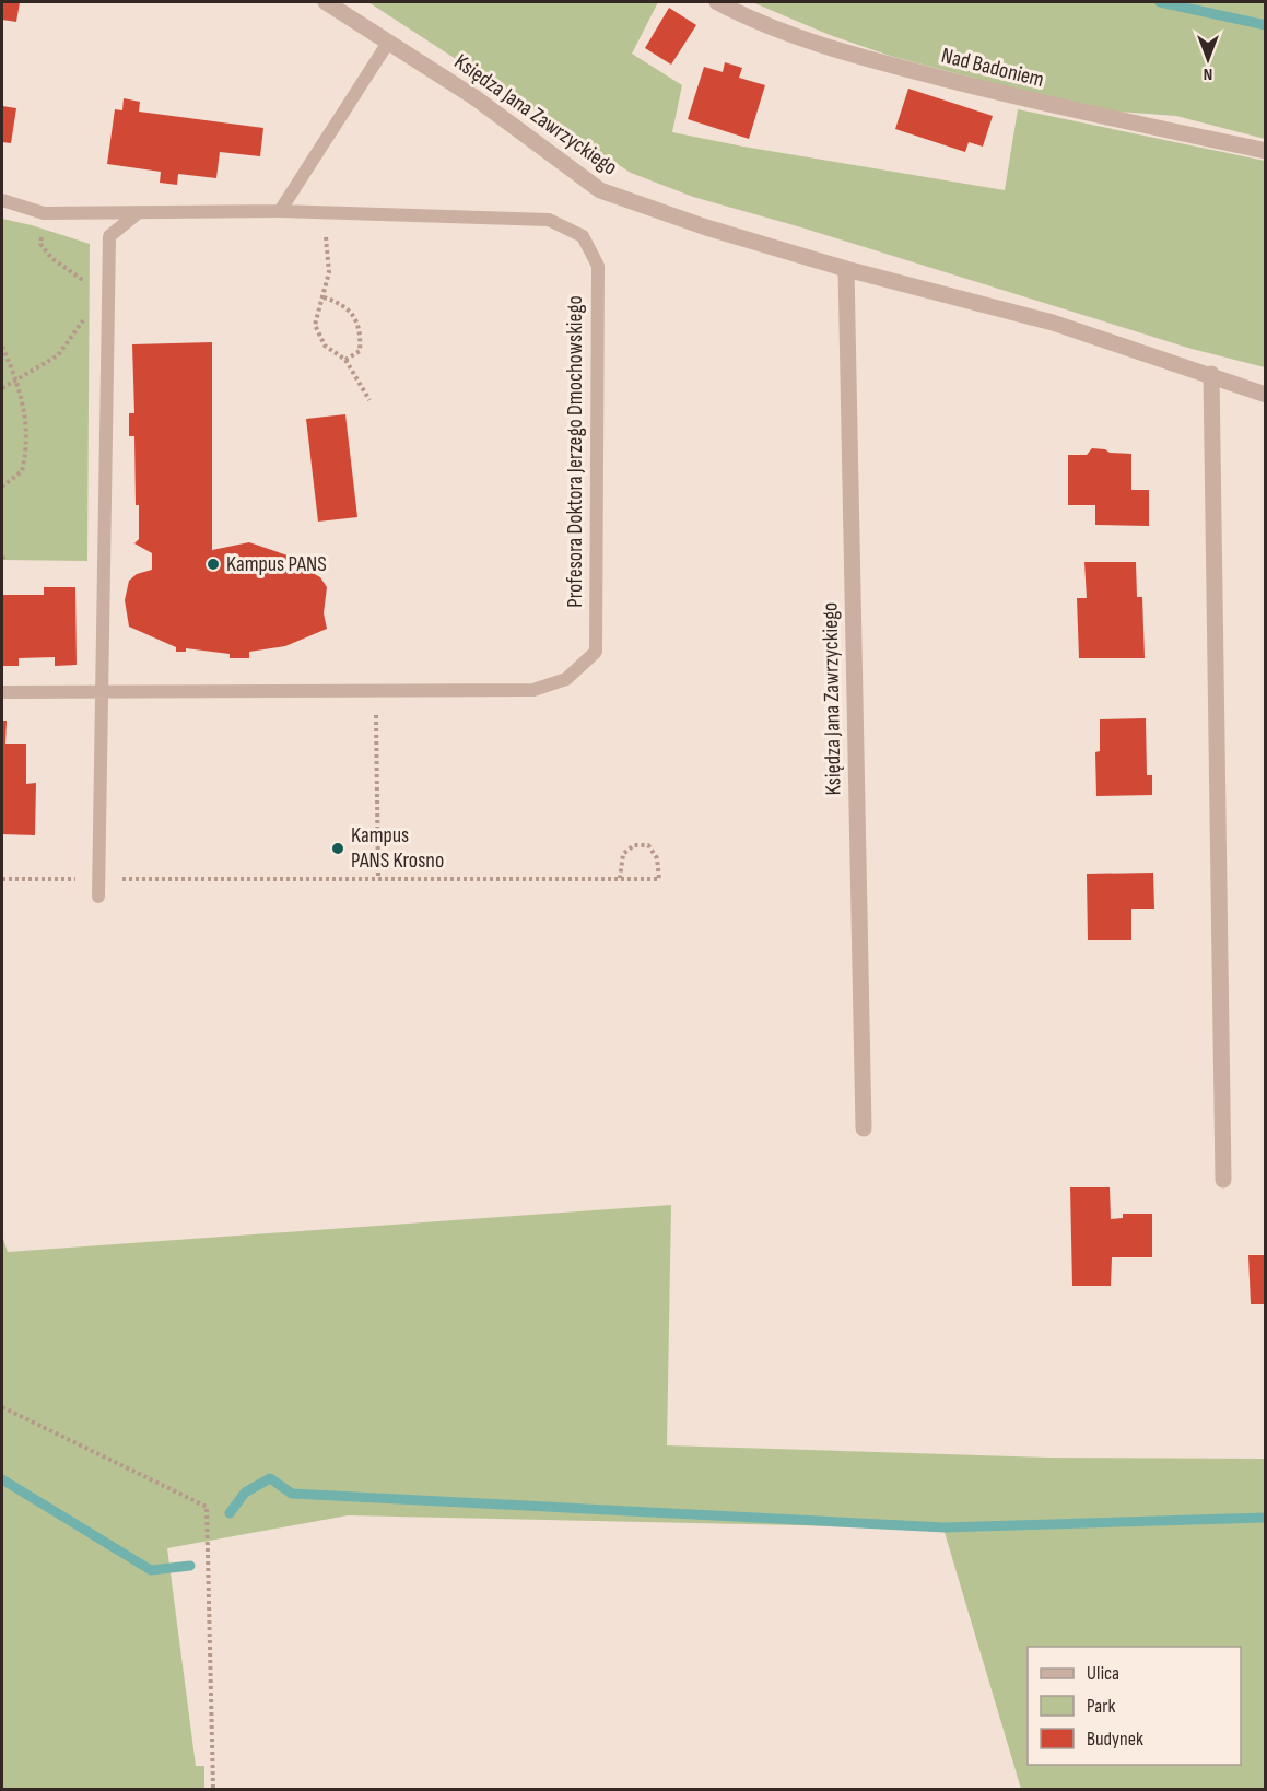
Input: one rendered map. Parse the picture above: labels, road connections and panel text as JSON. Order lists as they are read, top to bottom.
{
  "streets": {
    "street": ["Nad Badoniem", "Księdza Jana Zawrzyckiego"],
    "lane": ["Profesora Doktora Jerzego Dmochowskiego"]
  },
  "places": ["Kampus PANS", "Kampus PANS Krosno"],
  "legend": ["Ulica", "Park", "Budynek"],
  "north": "bottom"
}
